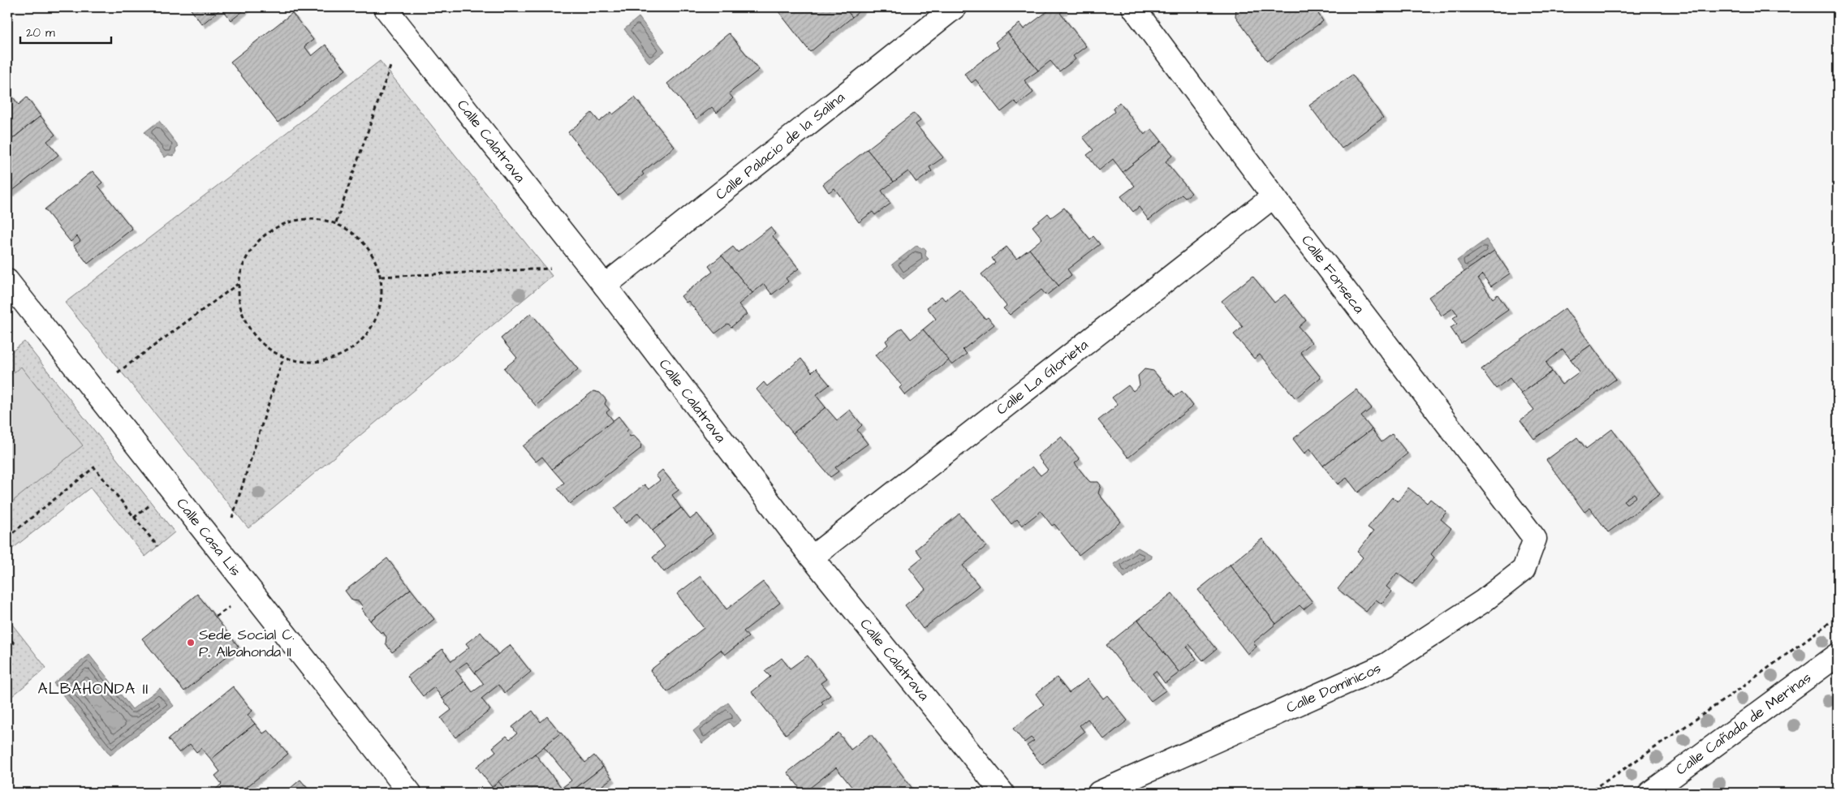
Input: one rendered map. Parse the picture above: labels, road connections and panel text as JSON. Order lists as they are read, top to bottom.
{
  "streets": {
    "street": [
      "Calle Calatrava",
      "Calle Palacio de la Salina",
      "Calle Fonseca",
      "Calle La Glorieta",
      "Calle Casa Lis",
      "Calle Dominicos",
      "Calle Cañada de Merinas"
    ]
  },
  "crossings": [
    ["Calle Calatrava", "Calle Palacio de la Salina"],
    ["Calle Calatrava", "Calle La Glorieta"],
    ["Calle Fonseca", "Calle La Glorieta"],
    ["Calle Fonseca", "Calle Dominicos"]
  ],
  "districts": ["ALBAHONDA II"],
  "places": ["Sede Social C. P. Albahonda II"],
  "scale_bar": "20 m"
}
